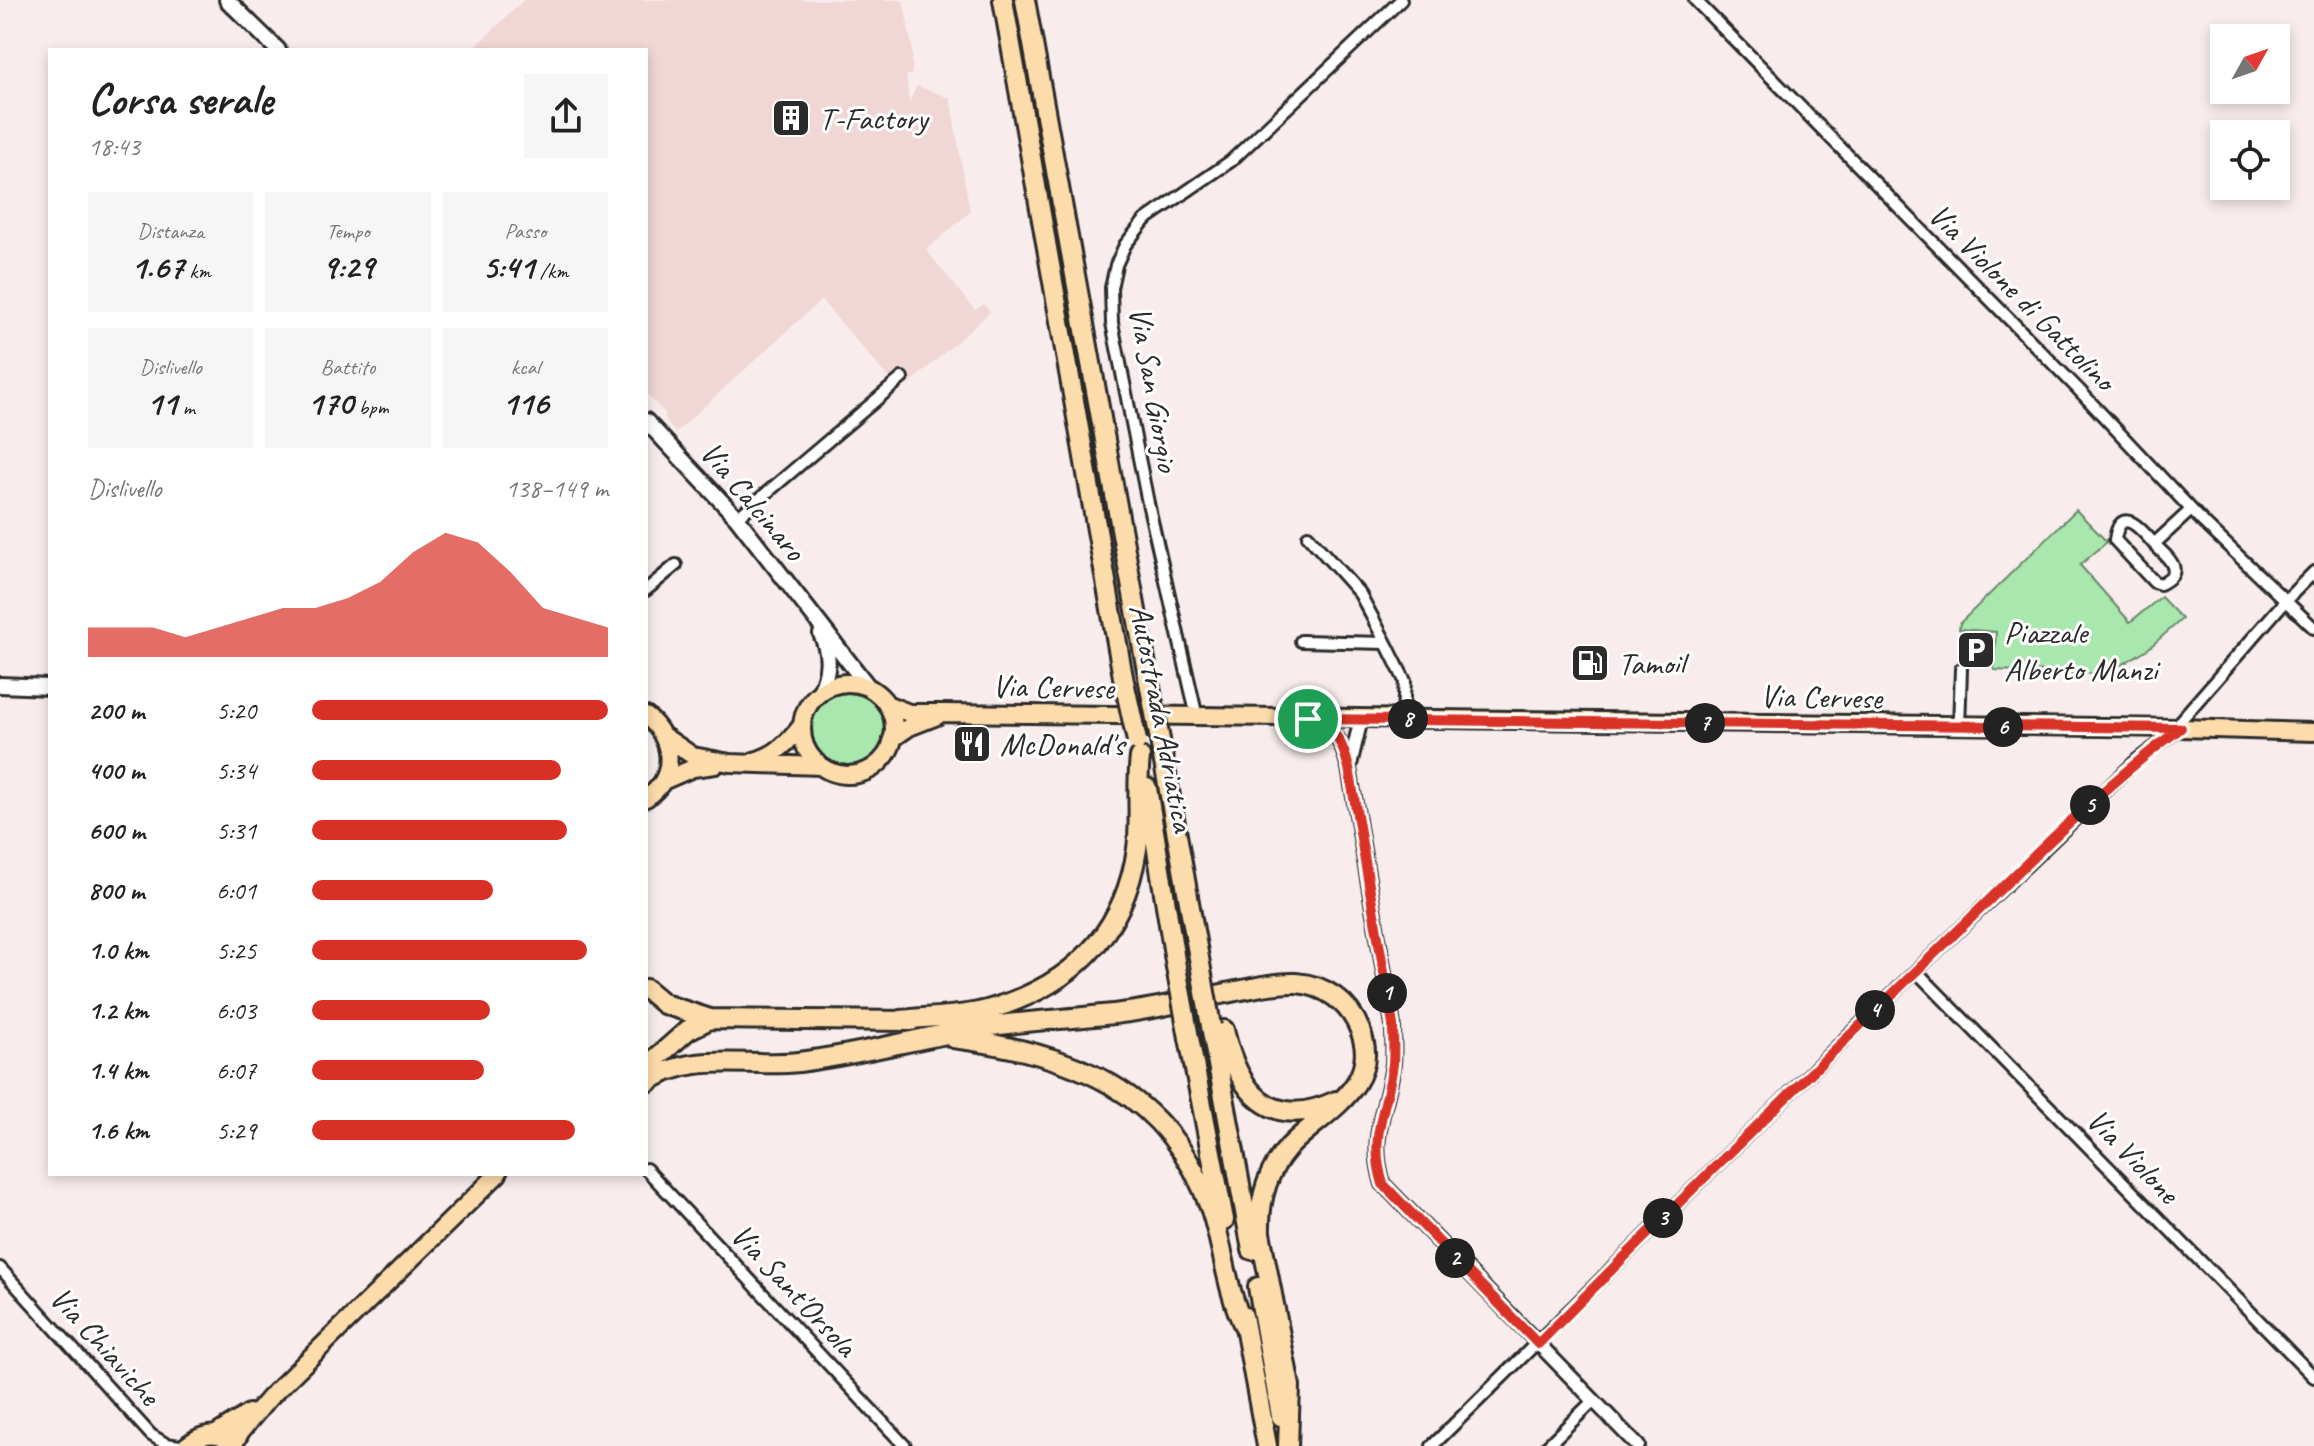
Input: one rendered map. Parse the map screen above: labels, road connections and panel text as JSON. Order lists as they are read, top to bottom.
{
  "streets": {
    "highway": ["Autostrada Adriatica"],
    "main road": ["Via Calcinaro", "Via Cervese"],
    "street": [
      "Via Violone di Gattolino",
      "Via San Giorgio",
      "Via Violone",
      "Via Sant'Orsola",
      "Via Chiaviche"
    ]
  },
  "crossings": [
    ["Via San Giorgio", "Via Cervese"],
    ["Via Calcinaro", "Via Cervese"]
  ],
  "places": {
    "building": ["T-Factory"],
    "parking": ["Piazzale Alberto Manzi"],
    "fuel station": ["Tamoil"],
    "restaurant": ["McDonald's"]
  },
  "north": "top right",
  "page": {
    "heading": ["Corsa serale", "18:43"],
    "stats": [
      ["Distanza", "1.67 km"],
      ["Tempo", "9:29"],
      ["Passo", "5:41 /km"],
      ["Dislivello", "11 m"],
      ["Battito", "170 bpm"],
      ["kcal", "116"]
    ],
    "chart": ["Dislivello", "138–149 m"],
    "list": [
      {
        "name": "200 m",
        "note": "5:20"
      },
      {
        "name": "400 m",
        "note": "5:34"
      },
      {
        "name": "600 m",
        "note": "5:31"
      },
      {
        "name": "800 m",
        "note": "6:01"
      },
      {
        "name": "1.0 km",
        "note": "5:25"
      },
      {
        "name": "1.2 km",
        "note": "6:03"
      },
      {
        "name": "1.4 km",
        "note": "6:07"
      },
      {
        "name": "1.6 km",
        "note": "5:29"
      }
    ],
    "pins": [
      "8",
      "7",
      "6",
      "5",
      "1",
      "4",
      "3",
      "2"
    ]
  }
}
